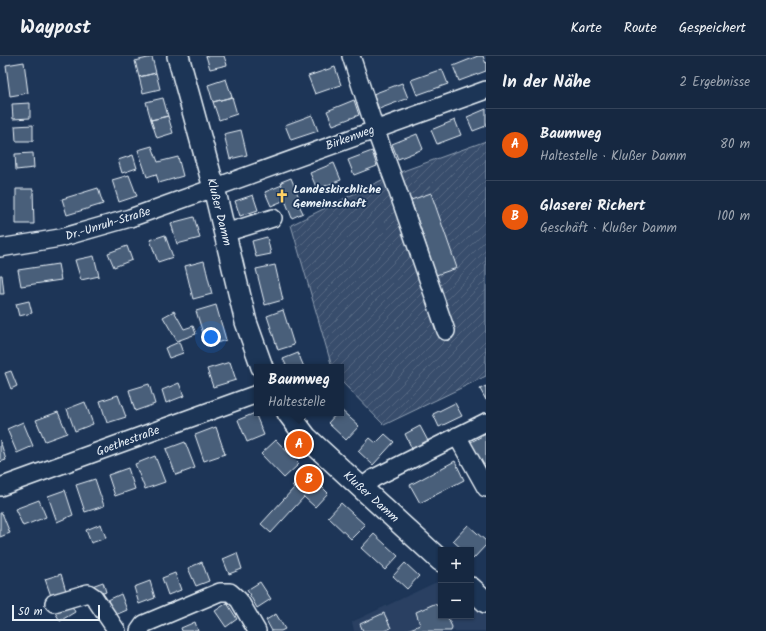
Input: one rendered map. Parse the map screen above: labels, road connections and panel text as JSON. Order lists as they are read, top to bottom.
{
  "streets": {
    "main road": ["Klußer Damm"],
    "street": ["Birkenweg", "Dr.-Unruh-Straße", "Goethestraße"]
  },
  "crossings": [
    ["Birkenweg", "Klußer Damm"],
    ["Birkenweg", "Dr.-Unruh-Straße"],
    ["Klußer Damm", "Dr.-Unruh-Straße"]
  ],
  "places": {
    "church": ["Landeskirchliche Gemeinschaft"]
  },
  "scale_bar": "50 m",
  "page": {
    "header": "Waypost",
    "nav": ["Karte", "Route", "Gespeichert"],
    "heading": ["In der Nähe", "2 Ergebnisse"],
    "list": [
      {
        "mark": "A",
        "name": "Baumweg",
        "note": "Haltestelle · Klußer Damm",
        "value": "80 m"
      },
      {
        "mark": "B",
        "name": "Glaserei Richert",
        "note": "Geschäft · Klußer Damm",
        "value": "100 m"
      }
    ],
    "popup": ["Baumweg", "Haltestelle"],
    "pins": ["A", "B"],
    "map_buttons": ["+", "−"],
    "scale": "50 m"
  }
}
